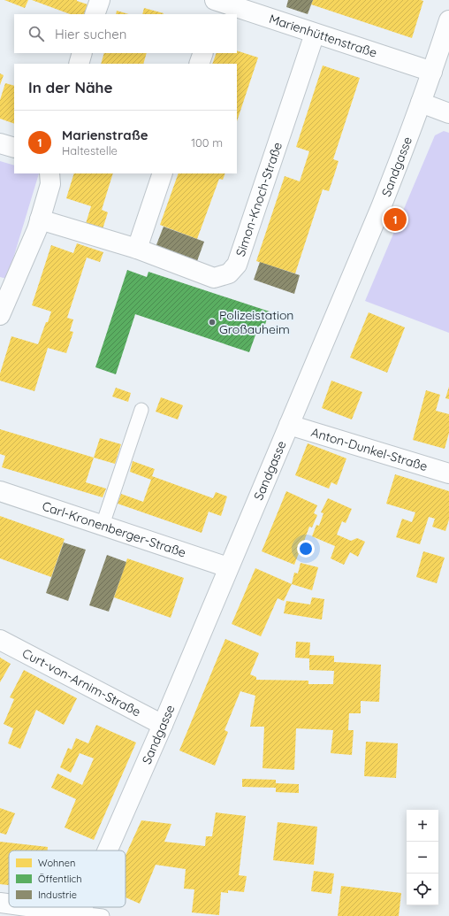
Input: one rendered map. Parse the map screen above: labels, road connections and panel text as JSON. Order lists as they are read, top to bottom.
{
  "streets": {
    "street": [
      "Marienhüttenstraße",
      "Sandgasse",
      "Simon-Knoch-Straße",
      "Anton-Dunkel-Straße",
      "Carl-Kronenberger-Straße",
      "Curt-von-Arnim-Straße"
    ]
  },
  "crossings": [
    ["Marienhüttenstraße", "Sandgasse"],
    ["Marienhüttenstraße", "Simon-Knoch-Straße"],
    ["Sandgasse", "Anton-Dunkel-Straße"],
    ["Sandgasse", "Carl-Kronenberger-Straße"],
    ["Sandgasse", "Curt-von-Arnim-Straße"]
  ],
  "places": ["Polizeistation Großauheim"],
  "legend": ["Wohnen", "Öffentlich", "Industrie"],
  "page": {
    "search": "Hier suchen",
    "heading": "In der Nähe",
    "list": [
      {
        "mark": "1",
        "name": "Marienstraße",
        "note": "Haltestelle",
        "value": "100 m"
      }
    ],
    "pins": "1",
    "map_buttons": ["+", "−"]
  }
}
